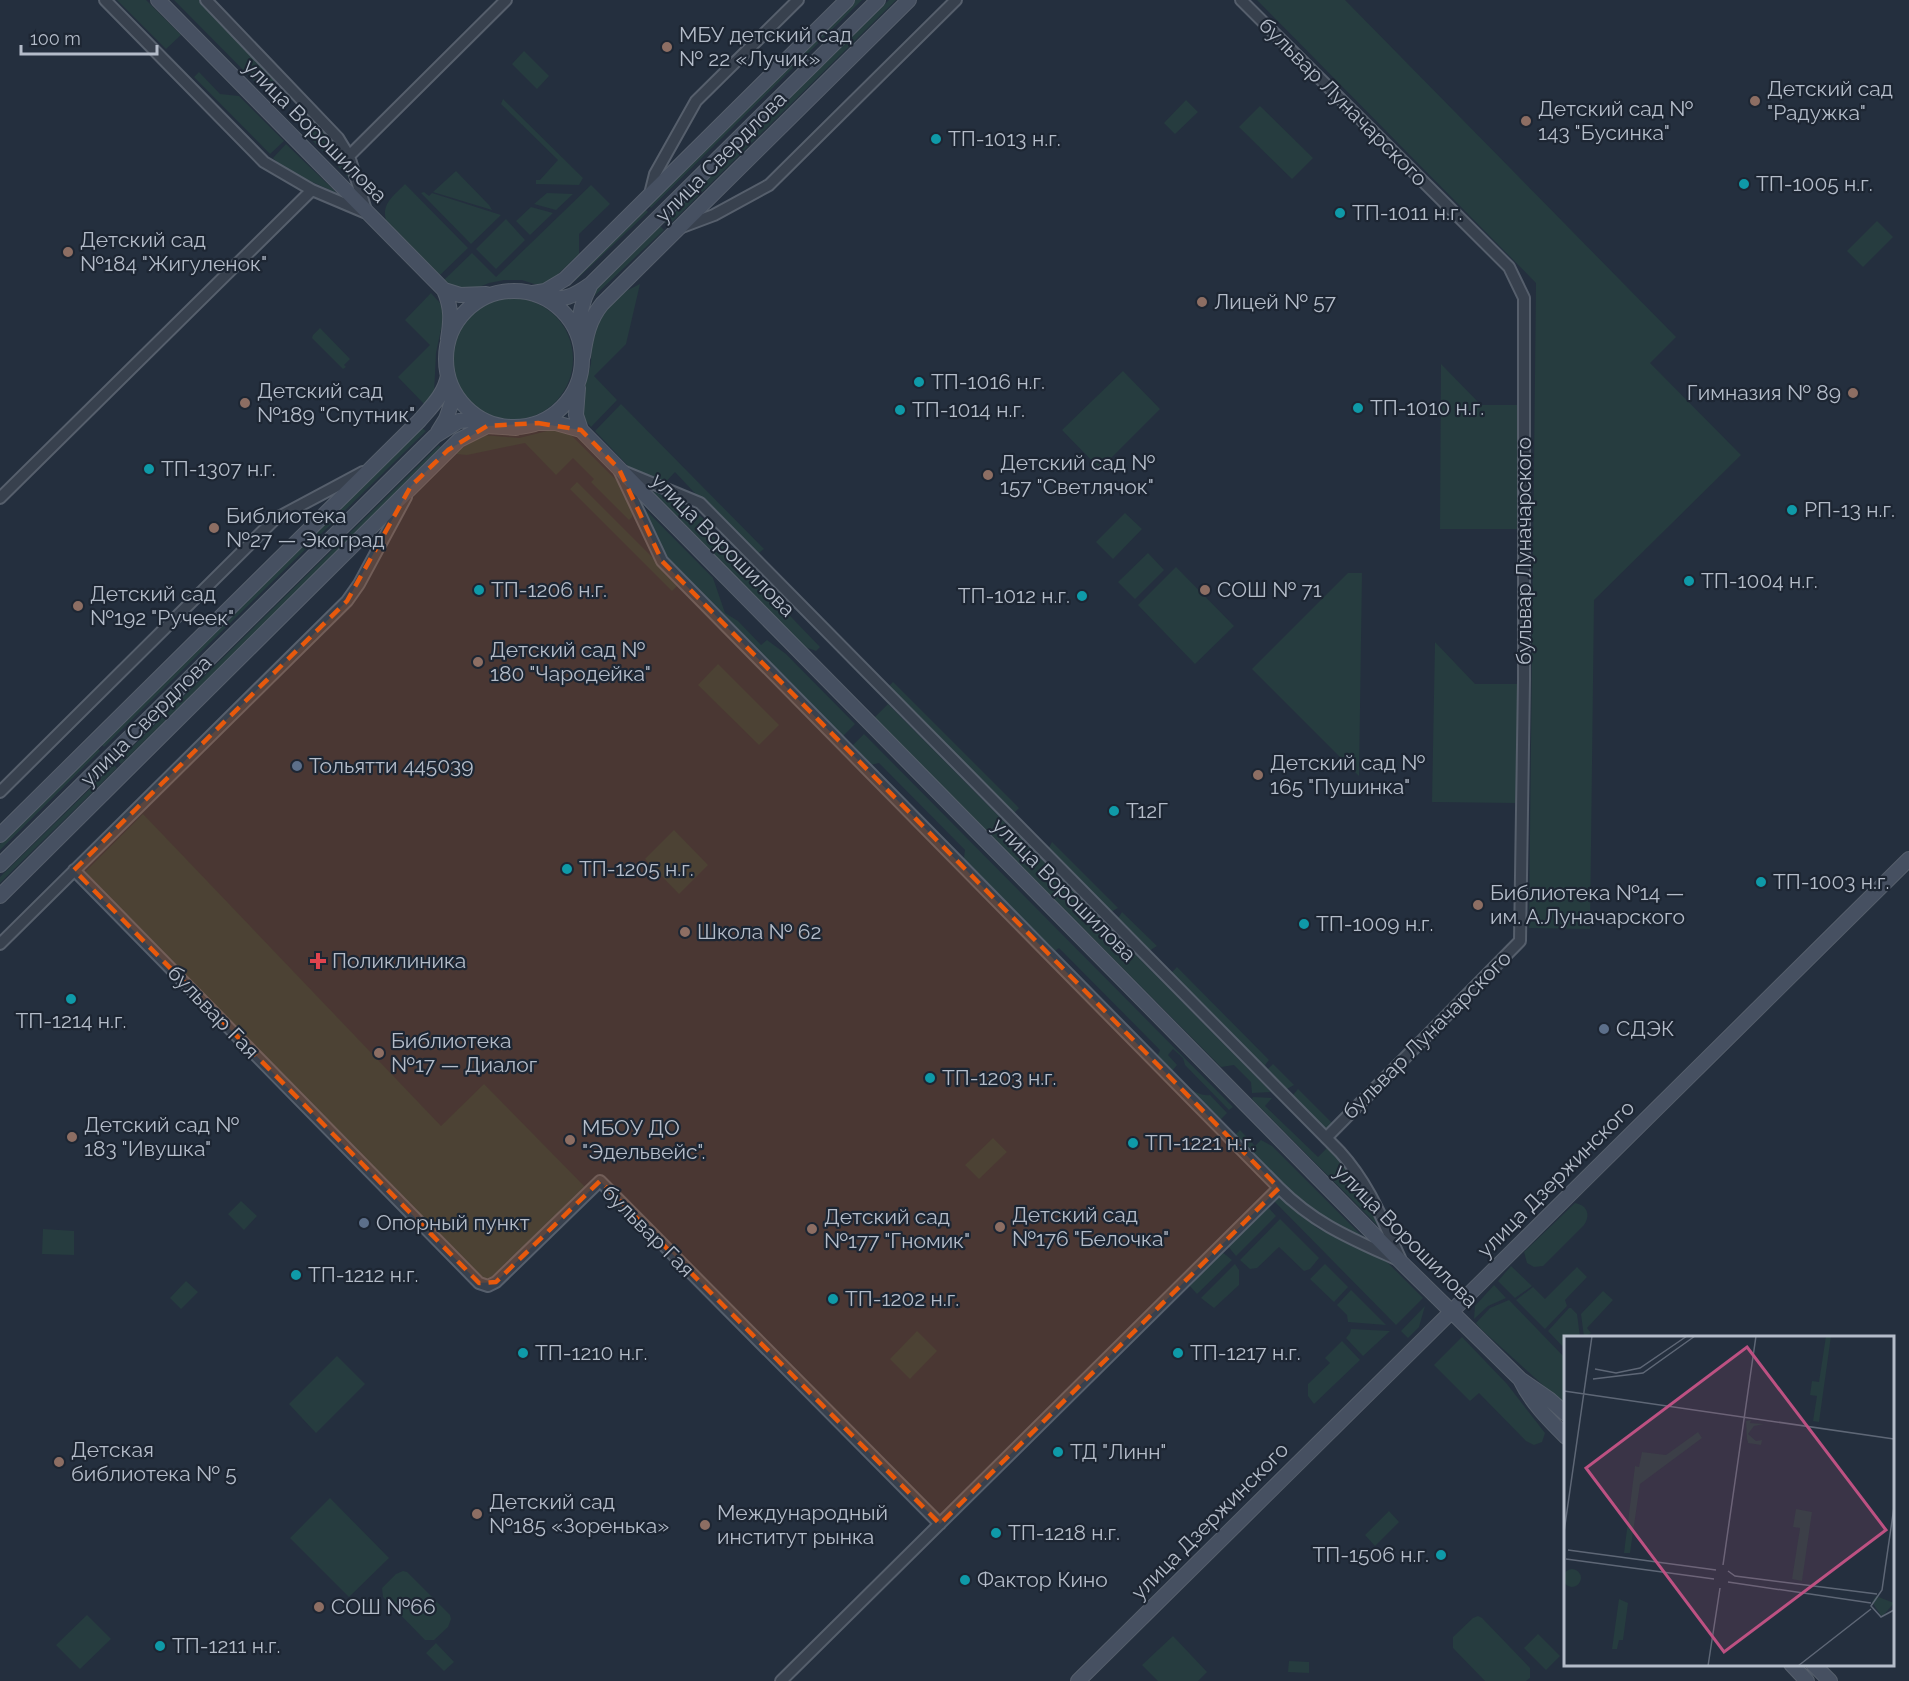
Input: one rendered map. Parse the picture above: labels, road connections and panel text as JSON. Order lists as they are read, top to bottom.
{
  "streets": {
    "main road": ["улица Ворошилова", "улица Свердлова", "улица Дзержинского"],
    "street": ["бульвар Луначарского", "бульвар Гая"]
  },
  "crossings": [
    ["улица Ворошилова", "улица Дзержинского"]
  ],
  "places": {
    "other": [
      "МБУ детский сад № 22 «Лучик»",
      "Детский сад \"Радужка\"",
      "Детский сад № 143 \"Бусинка\"",
      "ТП-1013 н.г.",
      "ТП-1005 н.г.",
      "ТП-1011 н.г.",
      "Детский сад №184 \"Жигуленок\"",
      "Лицей № 57",
      "ТП-1016 н.г.",
      "Гимназия № 89",
      "Детский сад №189 \"Спутник\"",
      "ТП-1010 н.г.",
      "ТП-1014 н.г.",
      "ТП-1307 н.г.",
      "Детский сад № 157 \"Светлячок\"",
      "РП-13 н.г.",
      "Библиотека №27 — Экоград",
      "ТП-1004 н.г.",
      "ТП-1206 н.г.",
      "СОШ № 71",
      "ТП-1012 н.г.",
      "Детский сад №192 \"Ручеек\"",
      "Детский сад № 180 \"Чародейка\"",
      "Тольятти 445039",
      "Детский сад № 165 \"Пушинка\"",
      "T12Г",
      "ТП-1205 н.г.",
      "ТП-1003 н.г.",
      "Библиотека №14 — им. А.Луначарского",
      "ТП-1009 н.г.",
      "Школа № 62",
      "ТП-1214 н.г.",
      "СДЭК",
      "Библиотека №17 — Диалог",
      "ТП-1203 н.г.",
      "Детский сад № 183 \"Ивушка\"",
      "МБОУ ДО \"Эдельвейс\".",
      "ТП-1221 н.г.",
      "Опорный пункт",
      "Детский сад №176 \"Белочка\"",
      "Детский сад №177 \"Гномик\"",
      "ТП-1212 н.г.",
      "ТП-1202 н.г.",
      "ТП-1210 н.г.",
      "ТП-1217 н.г.",
      "ТД \"Линн\"",
      "Детская библиотека № 5",
      "Детский сад №185 «Зоренька»",
      "Международный институт рынка",
      "ТП-1218 н.г.",
      "ТП-1506 н.г.",
      "Фактор Кино",
      "СОШ №66",
      "ТП-1211 н.г."
    ],
    "health": ["Поликлиника"]
  },
  "scale_bar": "100 m"
}
